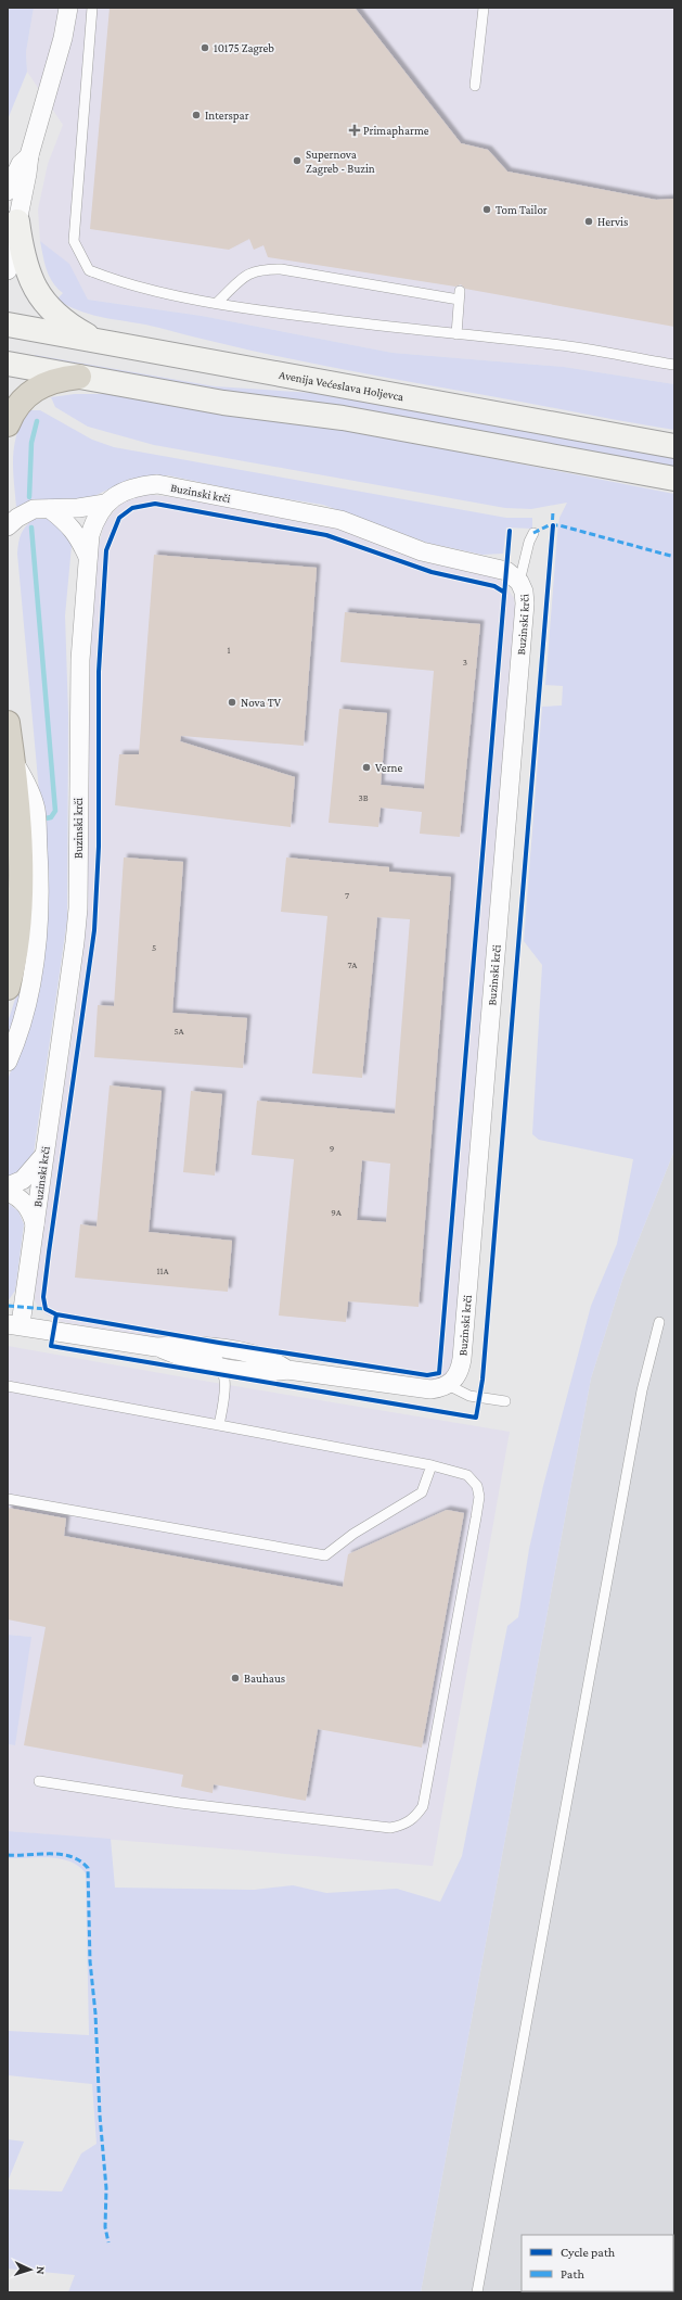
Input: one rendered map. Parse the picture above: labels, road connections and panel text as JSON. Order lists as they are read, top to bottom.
{
  "streets": {
    "main road": ["Avenija Većeslava Holjevca"],
    "street": ["Buzinski krči"]
  },
  "places": {
    "other": [
      "10175 Zagreb",
      "Interspar",
      "Supernova Zagreb - Buzin",
      "Tom Tailor",
      "Hervis",
      "Nova TV",
      "Verne",
      "Bauhaus"
    ],
    "health": ["Primapharme"]
  },
  "house_numbers": [
    "1",
    "3",
    "3B",
    "7",
    "5",
    "7A",
    "5A",
    "9",
    "9A",
    "11A"
  ],
  "legend": ["Cycle path", "Path"],
  "north": "right"
}
